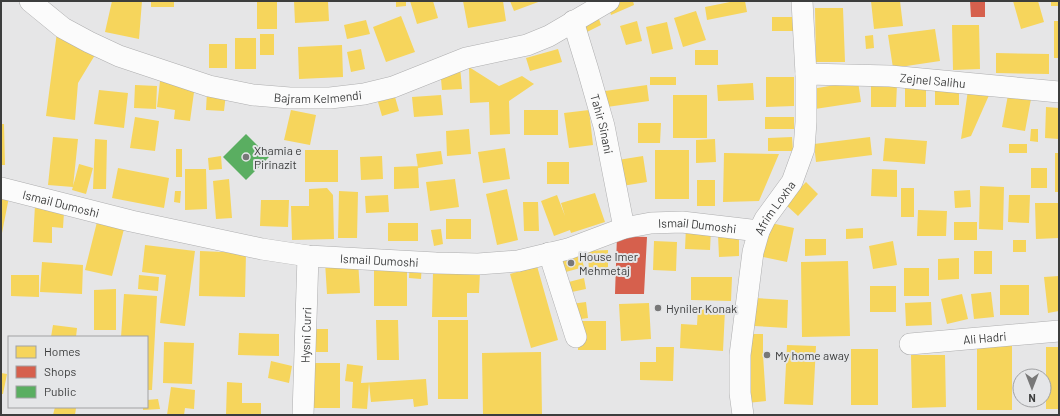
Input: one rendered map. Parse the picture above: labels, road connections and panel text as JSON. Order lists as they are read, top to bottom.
{
  "streets": {
    "street": [
      "Zejnel Salihu",
      "Bajram Kelmendi",
      "Tahir Sinani",
      "Ismail Dumoshi",
      "Afrim Loxha",
      "Hysni Curri",
      "Ali Hadri"
    ]
  },
  "crossings": [
    ["Zejnel Salihu", "Afrim Loxha"],
    ["Bajram Kelmendi", "Tahir Sinani"],
    ["Tahir Sinani", "Ismail Dumoshi"],
    ["Ismail Dumoshi", "Afrim Loxha"],
    ["Ismail Dumoshi", "Hysni Curri"]
  ],
  "places": [
    "Xhamia e Pirinazit",
    "House Imer Mehmetaj",
    "Hyniler Konak",
    "My home away"
  ],
  "legend": ["Homes", "Shops", "Public"],
  "north": "bottom"
}
